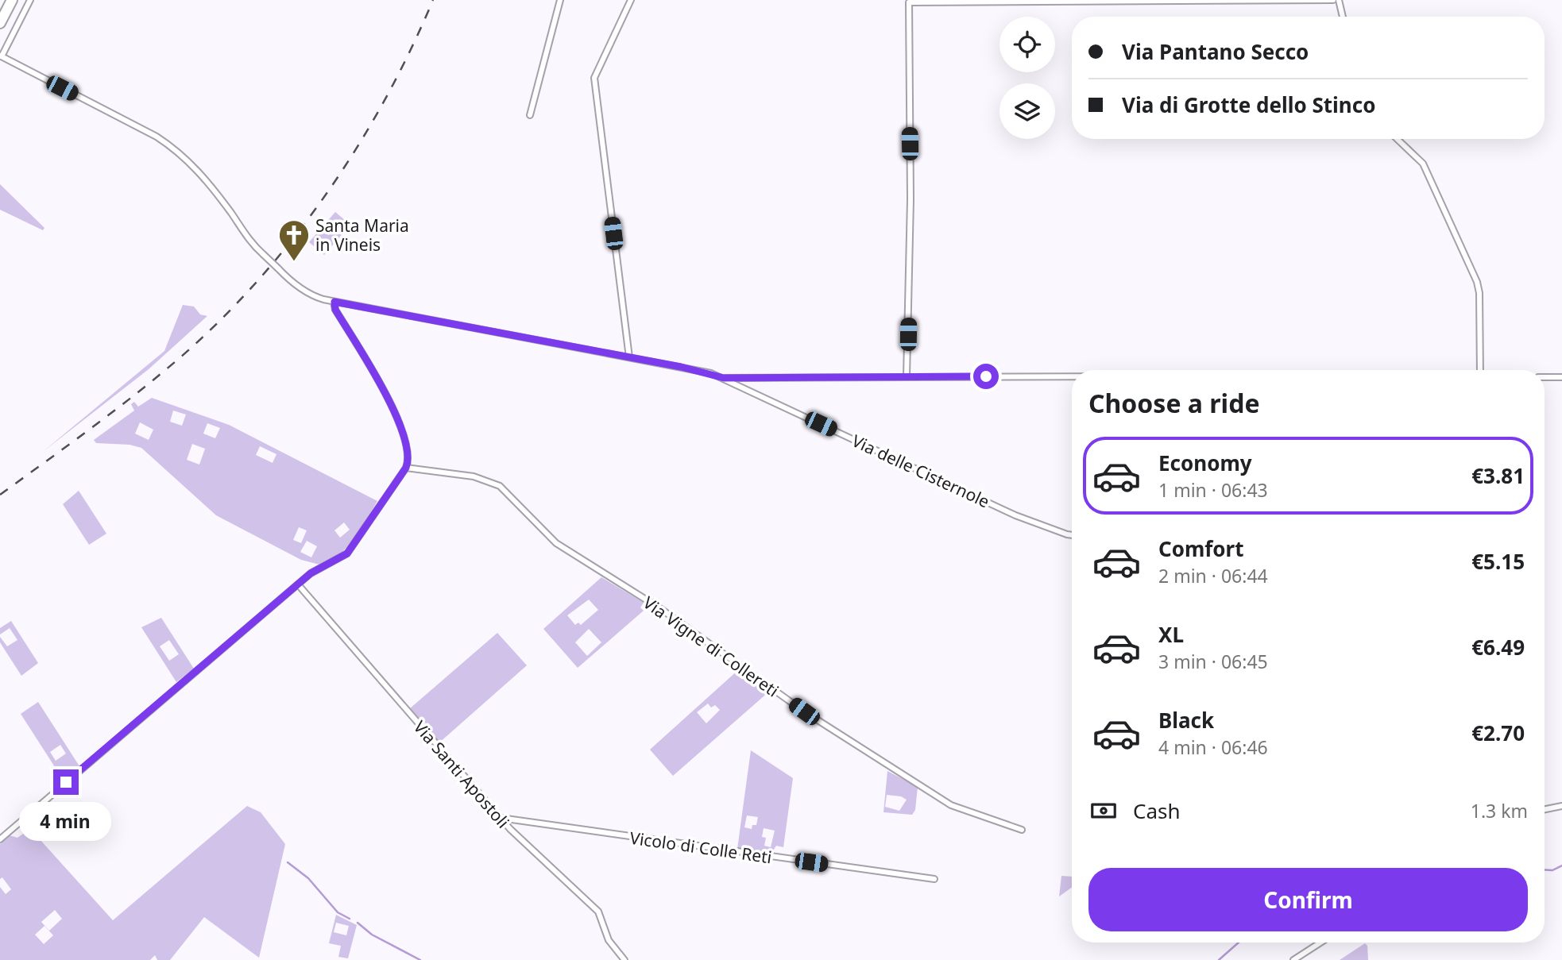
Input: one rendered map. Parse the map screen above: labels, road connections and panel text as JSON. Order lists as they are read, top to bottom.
{
  "streets": {
    "street": [
      "Via delle Cisternole",
      "Via Vigne di Collereti",
      "Via Santi Apostoli",
      "Vicolo di Colle Reti"
    ]
  },
  "crossings": [
    ["Via Santi Apostoli", "Vicolo di Colle Reti"]
  ],
  "places": {
    "church": ["Santa Maria in Vineis"]
  },
  "page": {
    "banner": ["Via Pantano Secco", "Via di Grotte dello Stinco"],
    "heading": "Choose a ride",
    "list": [
      {
        "name": "Economy",
        "note": "1 min · 06:43",
        "value": "€3.81"
      },
      {
        "name": "Comfort",
        "note": "2 min · 06:44",
        "value": "€5.15"
      },
      {
        "name": "XL",
        "note": "3 min · 06:45",
        "value": "€6.49"
      },
      {
        "name": "Black",
        "note": "4 min · 06:46",
        "value": "€2.70"
      }
    ],
    "pay": ["Cash", "1.3 km"],
    "bubble": "4 min",
    "buttons": "Confirm"
  }
}
